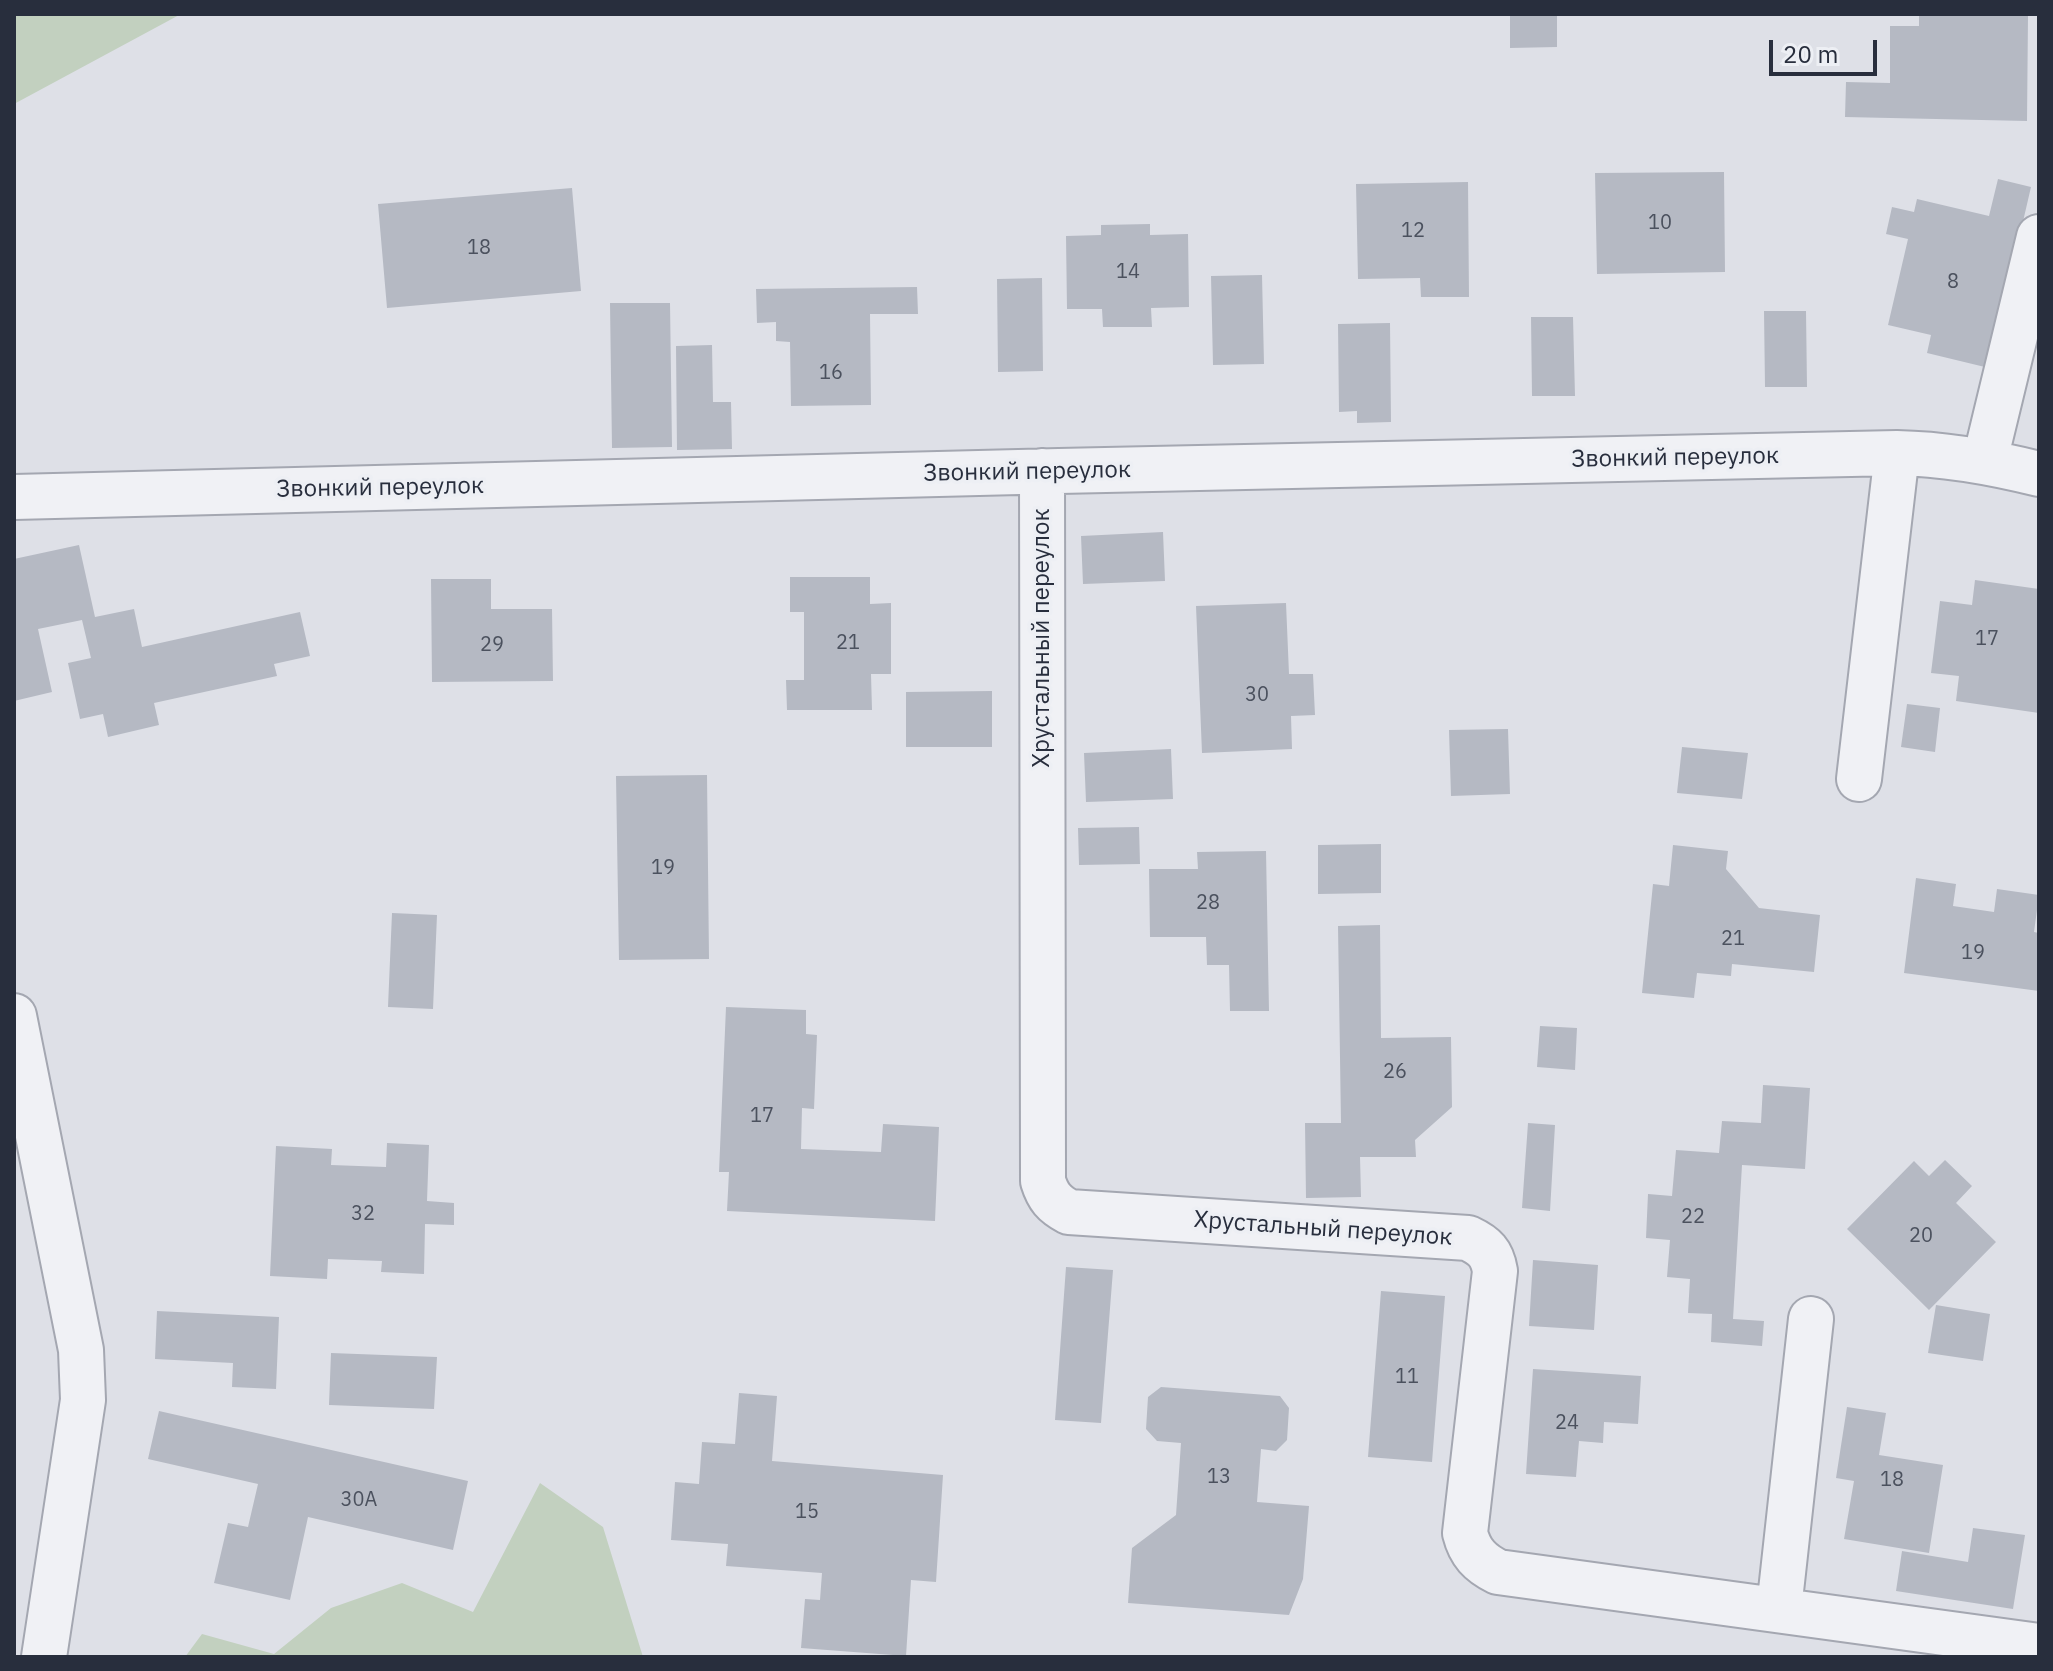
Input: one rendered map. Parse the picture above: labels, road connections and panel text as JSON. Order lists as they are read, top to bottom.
{
  "streets": {
    "street": ["Звонкий переулок", "Хрустальный переулок"]
  },
  "crossings": [
    ["Звонкий переулок", "Хрустальный переулок"]
  ],
  "house_numbers": [
    "10",
    "12",
    "18",
    "14",
    "8",
    "16",
    "17",
    "21",
    "29",
    "30",
    "19",
    "28",
    "21",
    "19",
    "26",
    "17",
    "32",
    "22",
    "20",
    "11",
    "24",
    "13",
    "18",
    "30А",
    "15"
  ],
  "scale_bar": "20 m"
}
